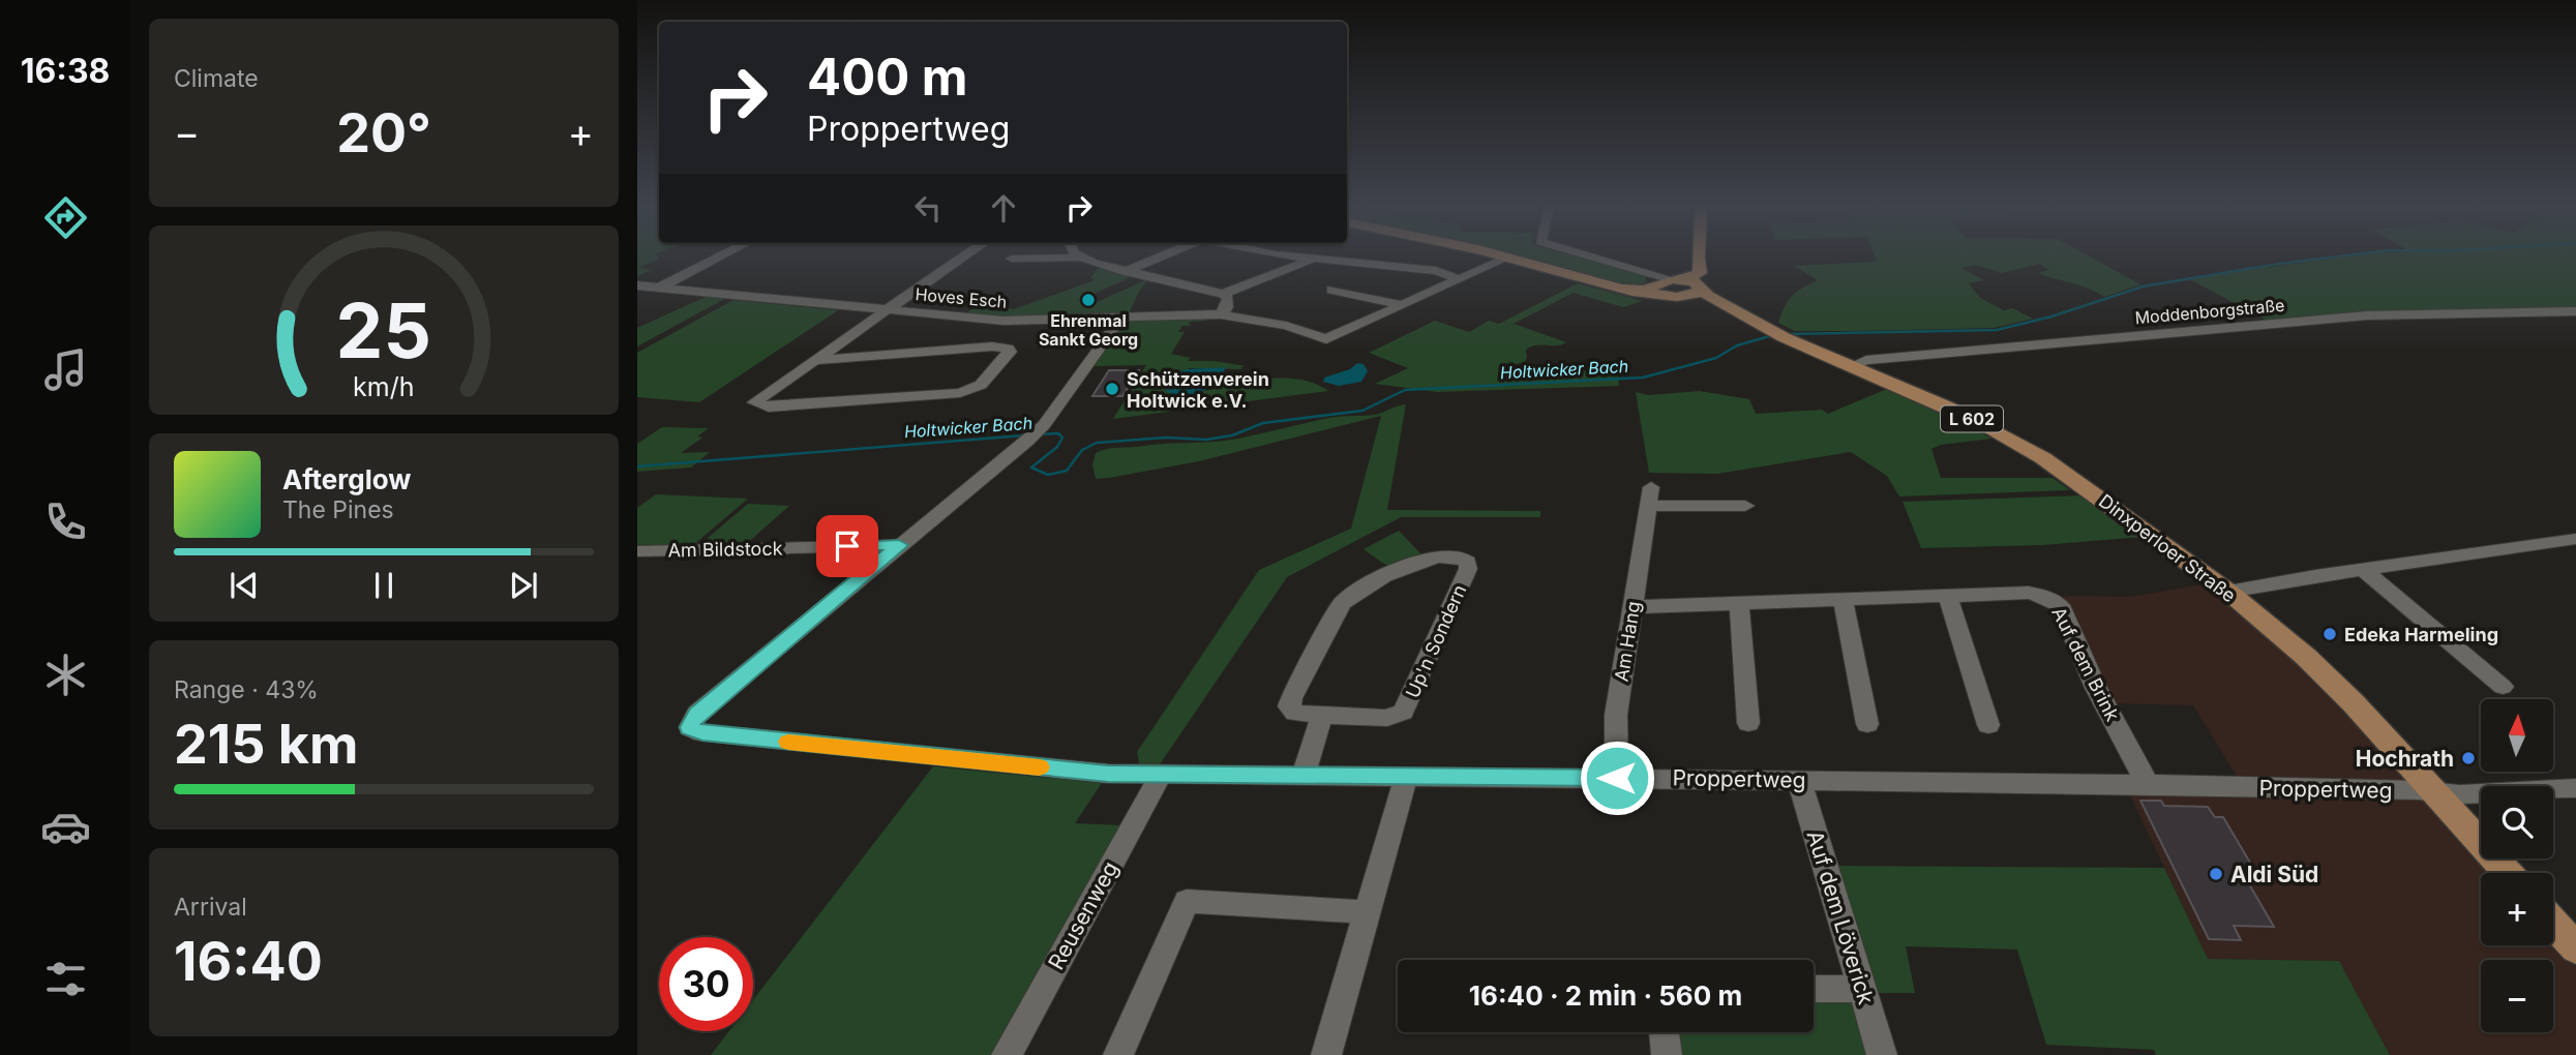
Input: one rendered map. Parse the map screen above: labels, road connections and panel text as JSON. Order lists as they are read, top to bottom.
{
  "streets": {
    "main road": ["L 602", "Dinxperloer Straße"],
    "street": [
      "Hoves Esch",
      "Moddenborgstraße",
      "Am Bildstock",
      "Up'n Sondern",
      "Am Hang",
      "Auf dem Brink",
      "Proppertweg",
      "Reusenweg",
      "Auf dem Löverick"
    ]
  },
  "crossings": [
    ["Hoves Esch", "Dinxperloer Straße"],
    ["Hoves Esch", "Proppertweg"],
    ["Moddenborgstraße", "Dinxperloer Straße"],
    ["Dinxperloer Straße", "Proppertweg"],
    ["Am Bildstock", "Proppertweg"],
    ["Am Hang", "Auf dem Brink"],
    ["Am Hang", "Proppertweg"],
    ["Auf dem Brink", "Proppertweg"],
    ["Proppertweg", "Reusenweg"],
    ["Proppertweg", "Auf dem Löverick"]
  ],
  "water": ["Holtwicker Bach"],
  "places": [
    "Ehrenmal Sankt Georg",
    "Schützenverein Holtwick e.V.",
    "Edeka Harmeling",
    "Hochrath",
    "Aldi Süd"
  ],
  "north": "top",
  "page": {
    "tabs": "16:38",
    "tile": [
      "Climate",
      ["Range · 43%", "215 km"],
      ["Arrival", "16:40"]
    ],
    "turn": ["400 m", "Proppertweg"],
    "heat": ["−", "20°", "+"],
    "song": ["Afterglow", "The Pines"],
    "map_buttons": ["+", "−"],
    "limit": "30",
    "trip": "16:40 · 2 min · 560 m",
    "gauge": ["25", "km/h"]
  }
}
